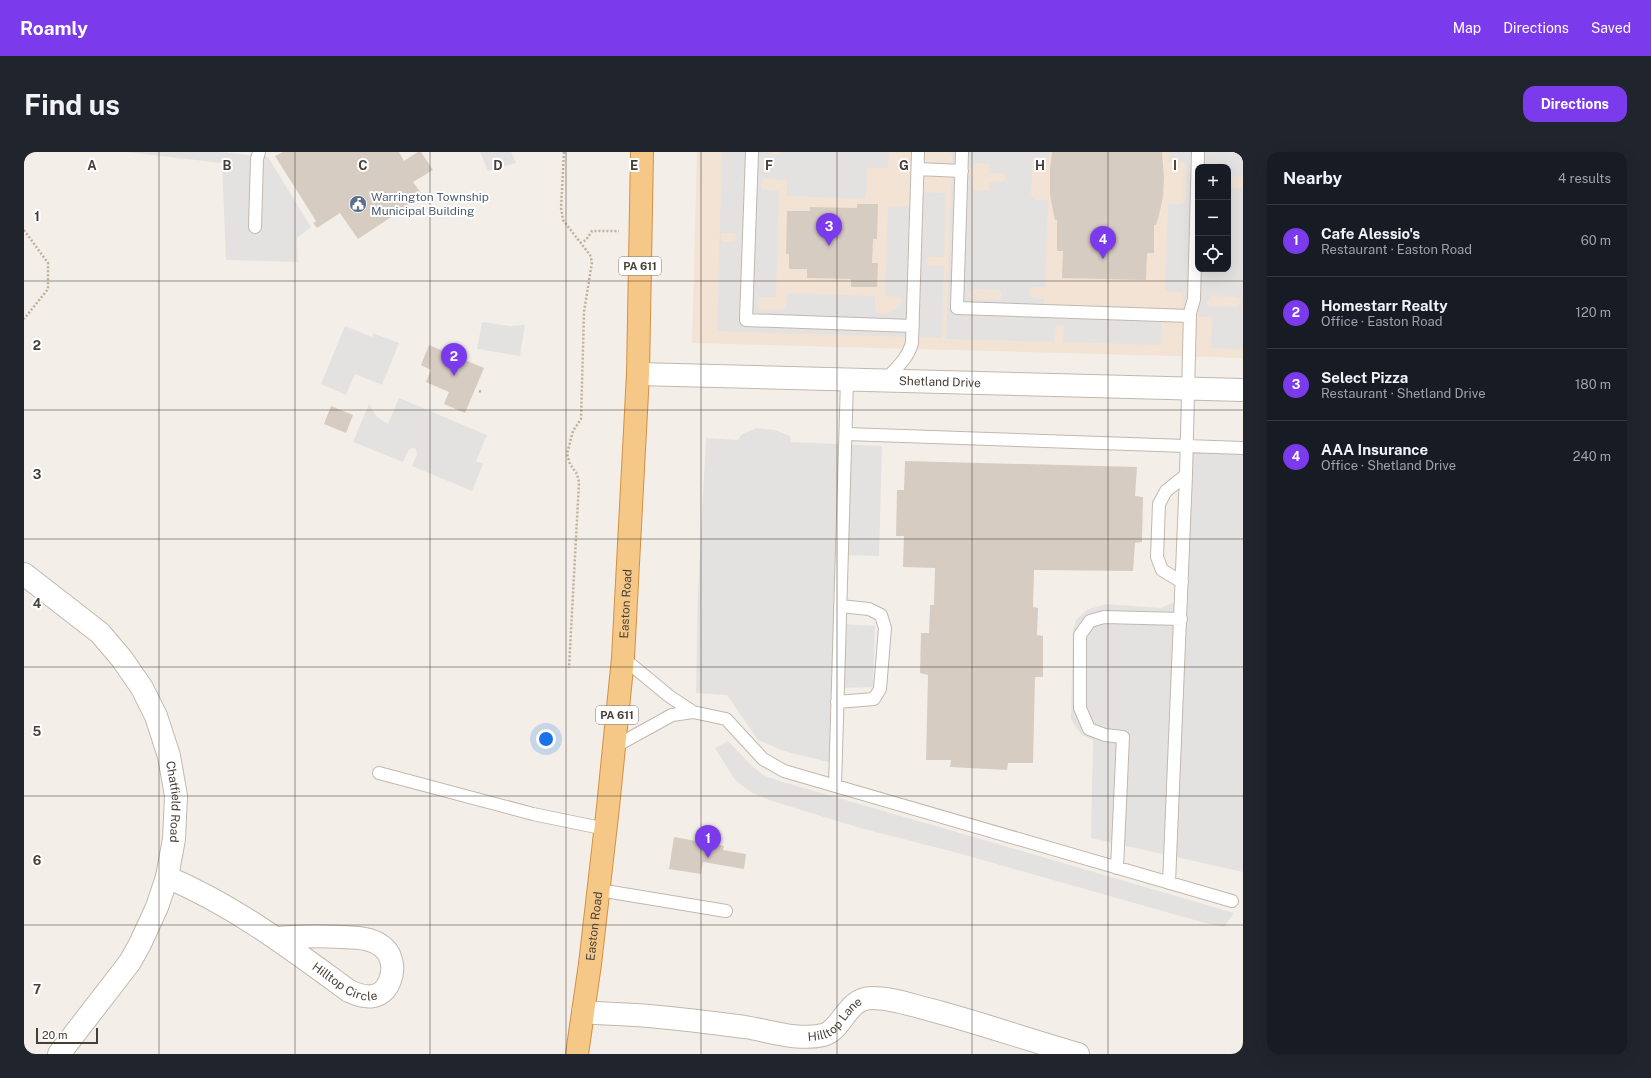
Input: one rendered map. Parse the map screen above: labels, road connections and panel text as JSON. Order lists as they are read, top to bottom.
{
  "streets": {
    "highway": ["PA 611", "Easton Road"],
    "street": [
      "Shetland Drive",
      "Chatfield Road",
      "Hilltop Circle",
      "Hilltop Lane"
    ]
  },
  "crossings": [
    ["Shetland Drive", "Easton Road"],
    ["Easton Road", "Hilltop Lane"],
    ["Chatfield Road", "Hilltop Circle"]
  ],
  "places": {
    "public building": ["Warrington Township Municipal Building"]
  },
  "scale_bar": "20 m",
  "page": {
    "header": "Roamly",
    "nav": ["Map", "Directions", "Saved"],
    "buttons": "Directions",
    "title": "Find us",
    "heading": ["Nearby", "4 results"],
    "map_buttons": ["+", "−"],
    "list": [
      {
        "mark": "1",
        "name": "Cafe Alessio's",
        "note": "Restaurant · Easton Road",
        "value": "60 m"
      },
      {
        "mark": "2",
        "name": "Homestarr Realty",
        "note": "Office · Easton Road",
        "value": "120 m"
      },
      {
        "mark": "3",
        "name": "Select Pizza",
        "note": "Restaurant · Shetland Drive",
        "value": "180 m"
      },
      {
        "mark": "4",
        "name": "AAA Insurance",
        "note": "Office · Shetland Drive",
        "value": "240 m"
      }
    ],
    "pins": [
      "3",
      "4",
      "2",
      "1"
    ],
    "scale": "20 m"
  },
  "grid": {
    "columns": [
      "A",
      "B",
      "C",
      "D",
      "E",
      "F",
      "G",
      "H",
      "I"
    ],
    "rows": [
      "1",
      "2",
      "3",
      "4",
      "5",
      "6",
      "7"
    ]
  }
}
